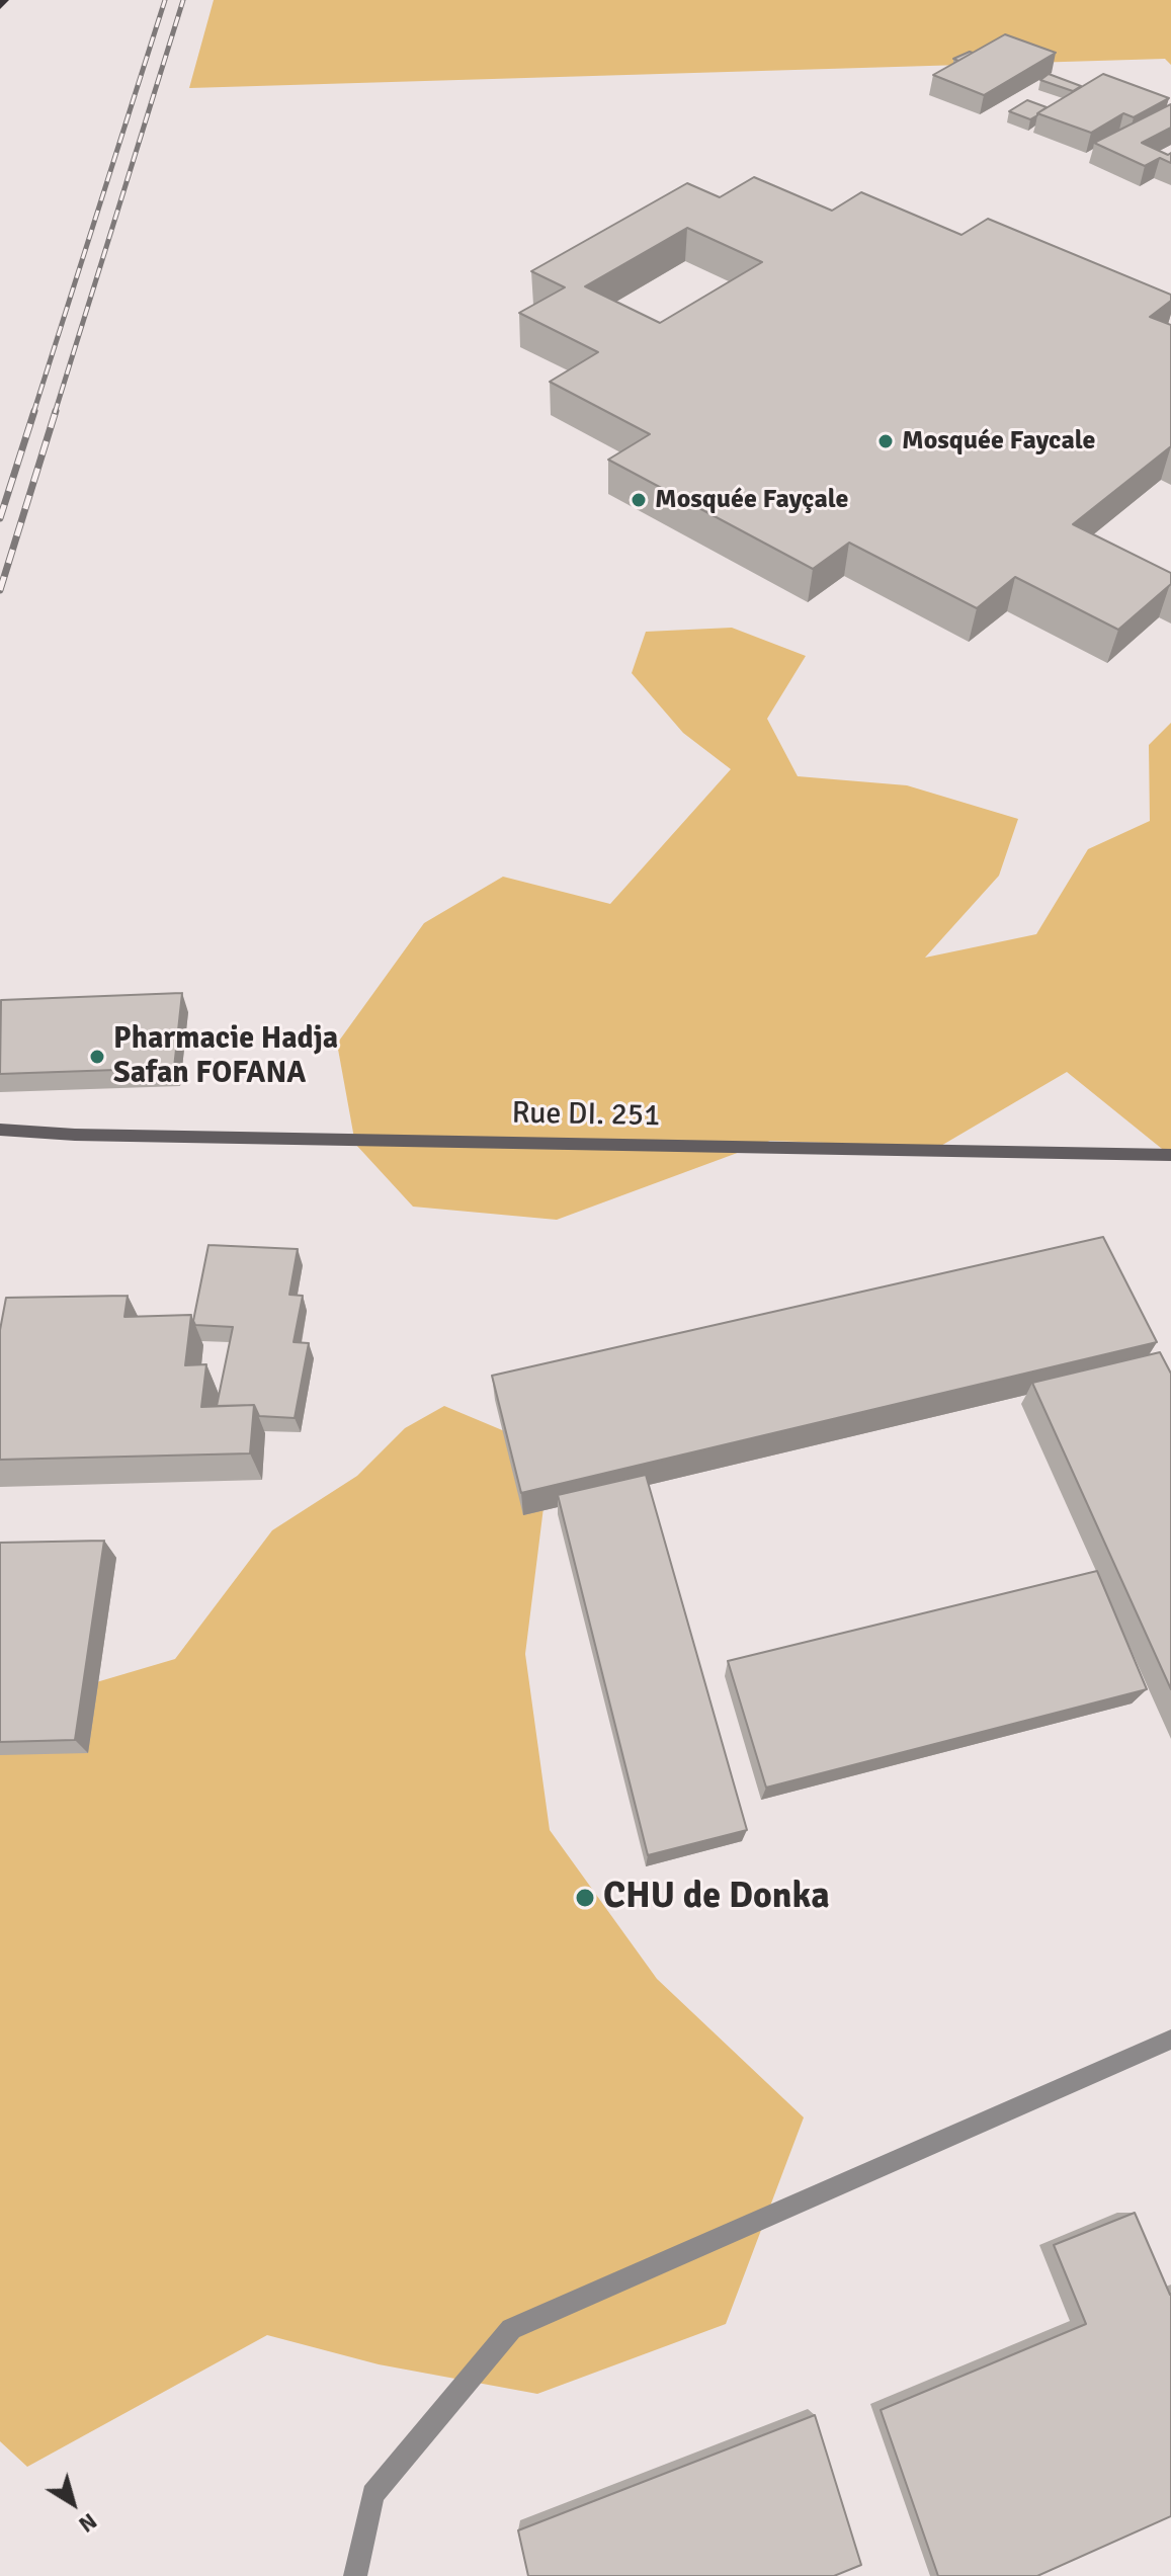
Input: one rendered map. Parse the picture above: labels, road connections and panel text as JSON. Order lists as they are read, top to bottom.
{
  "streets": {
    "main road": ["Rue DI. 251"]
  },
  "places": [
    "Mosquée Faycale",
    "Mosquée Fayçale",
    "Pharmacie Hadja Safan FOFANA",
    "CHU de Donka"
  ],
  "north": "bottom right"
}
